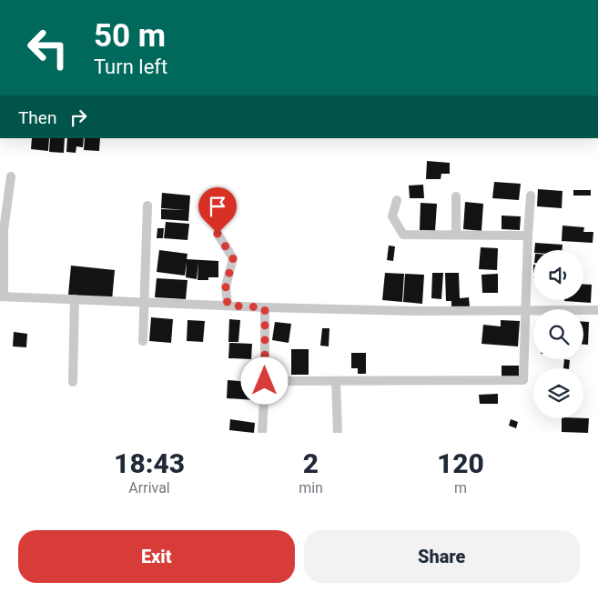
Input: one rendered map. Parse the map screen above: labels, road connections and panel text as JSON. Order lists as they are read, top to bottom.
{
  "page": {
    "turn": ["50 m", "Turn left"],
    "then": "Then",
    "eta": [
      "18:43",
      "Arrival",
      "2",
      "min",
      "120",
      "m"
    ],
    "buttons": ["Exit", "Share"]
  }
}
